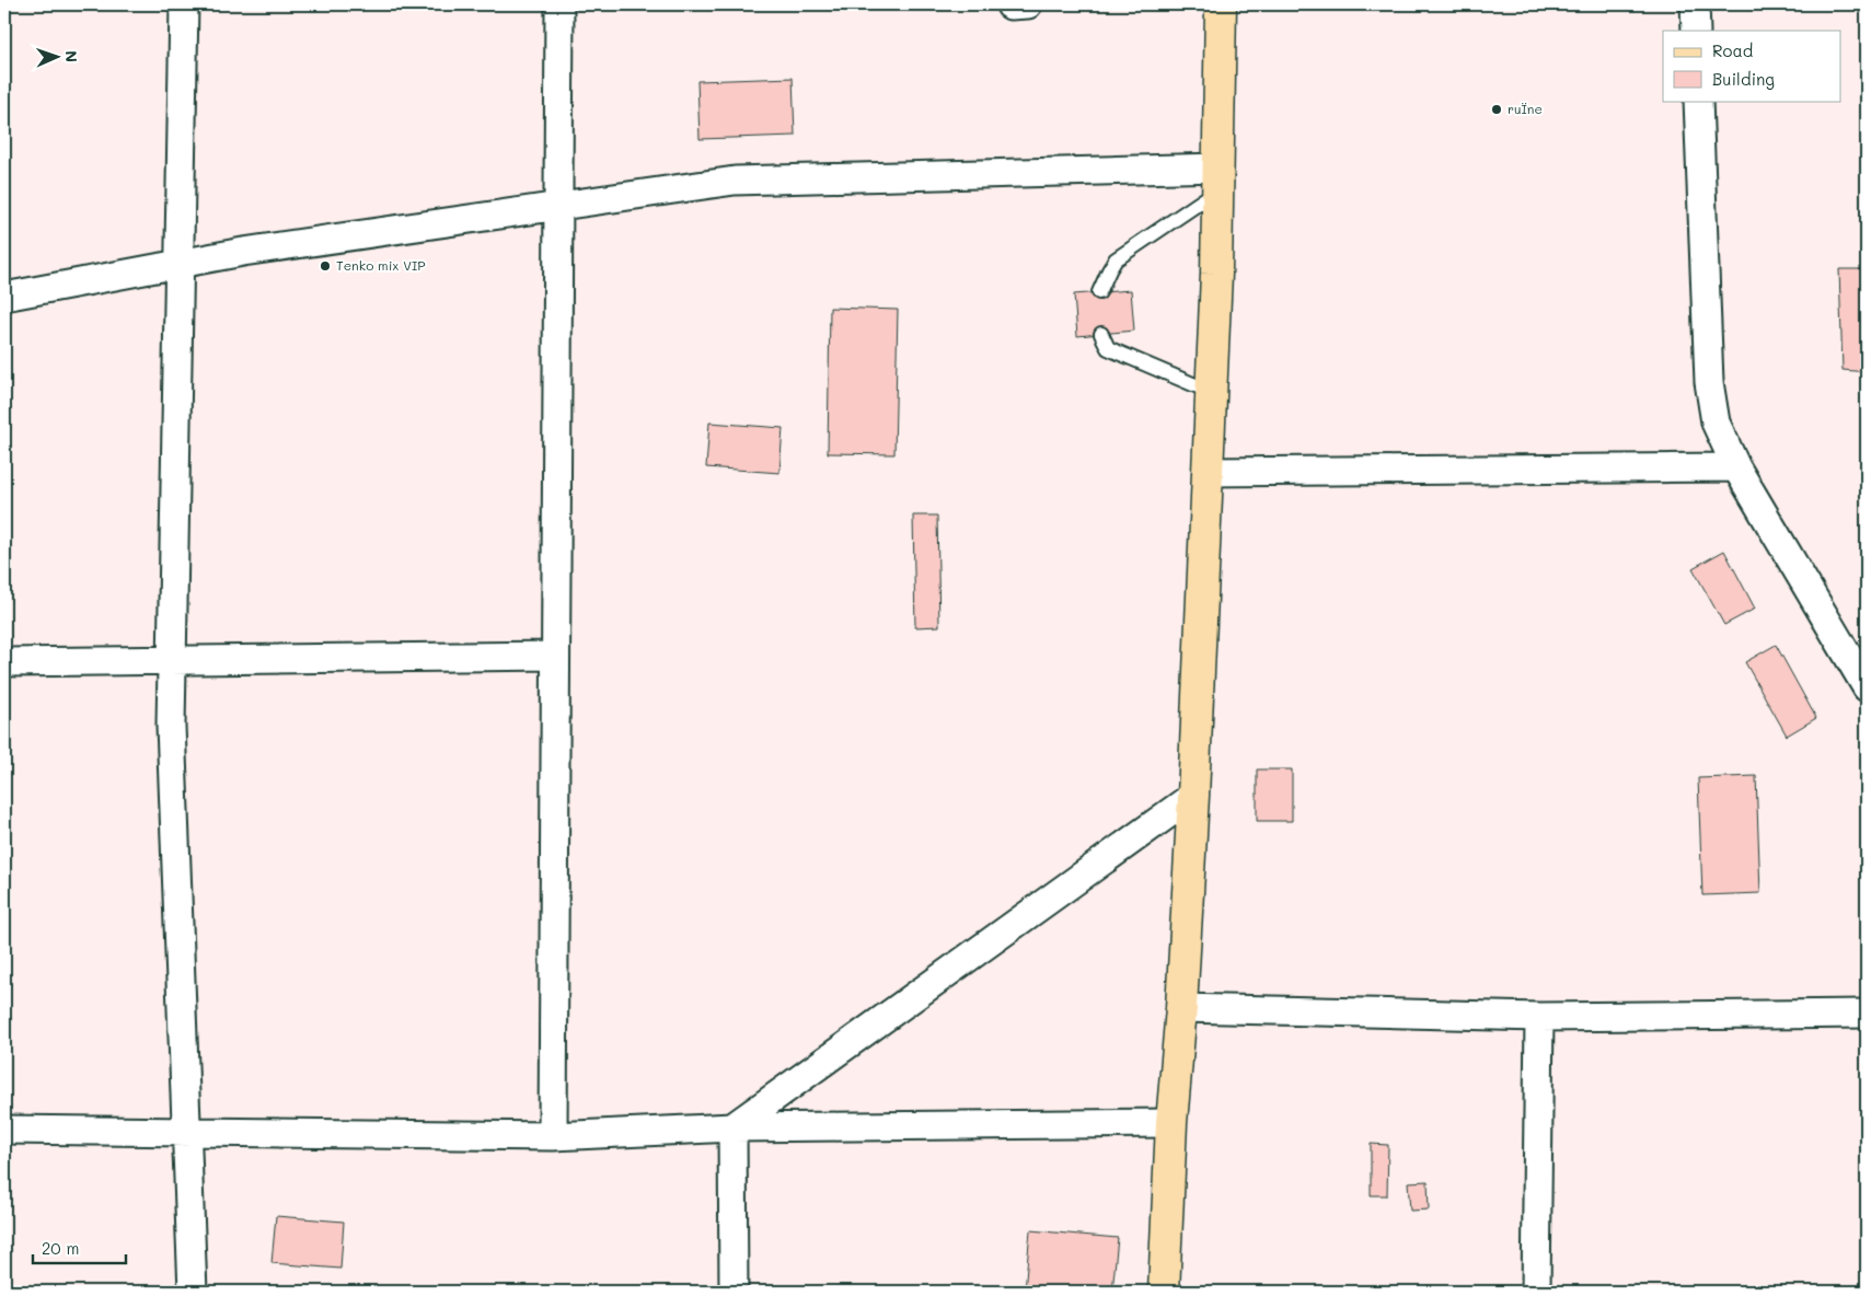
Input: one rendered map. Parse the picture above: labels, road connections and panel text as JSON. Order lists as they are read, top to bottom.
{
  "places": ["ruÏne", "Tenko mix VIP"],
  "legend": ["Road", "Building"],
  "scale_bar": "20 m",
  "north": "right"
}
